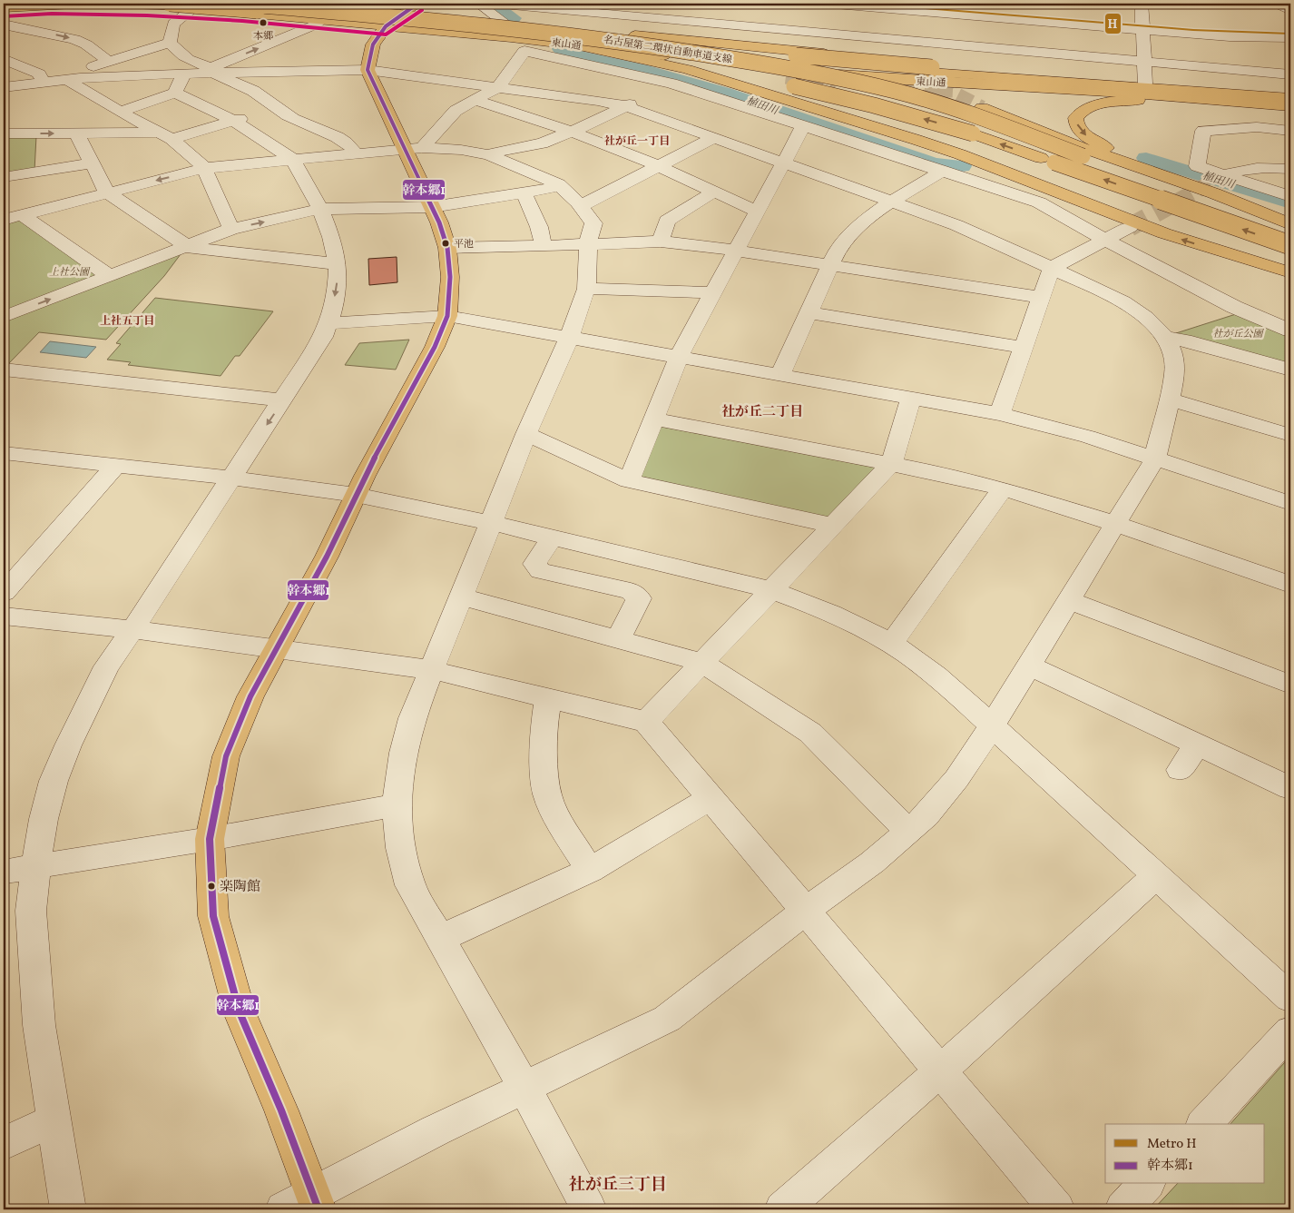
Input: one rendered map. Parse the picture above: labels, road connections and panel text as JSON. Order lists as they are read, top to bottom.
{
  "streets": {
    "main road": ["東山通", "名古屋第二環状自動車道支線"]
  },
  "crossings": [
    ["東山通", "名古屋第二環状自動車道支線"]
  ],
  "districts": [
    "社が丘一丁目",
    "上社五丁目",
    "社が丘二丁目",
    "社が丘三丁目"
  ],
  "water": ["植田川"],
  "parks": ["上社公園", "社が丘公園"],
  "places": ["本郷", "平池", "楽陶館"],
  "lines": ["metro line H", "transit line 幹本郷1"],
  "legend": ["Metro H", "幹本郷1"]
}
